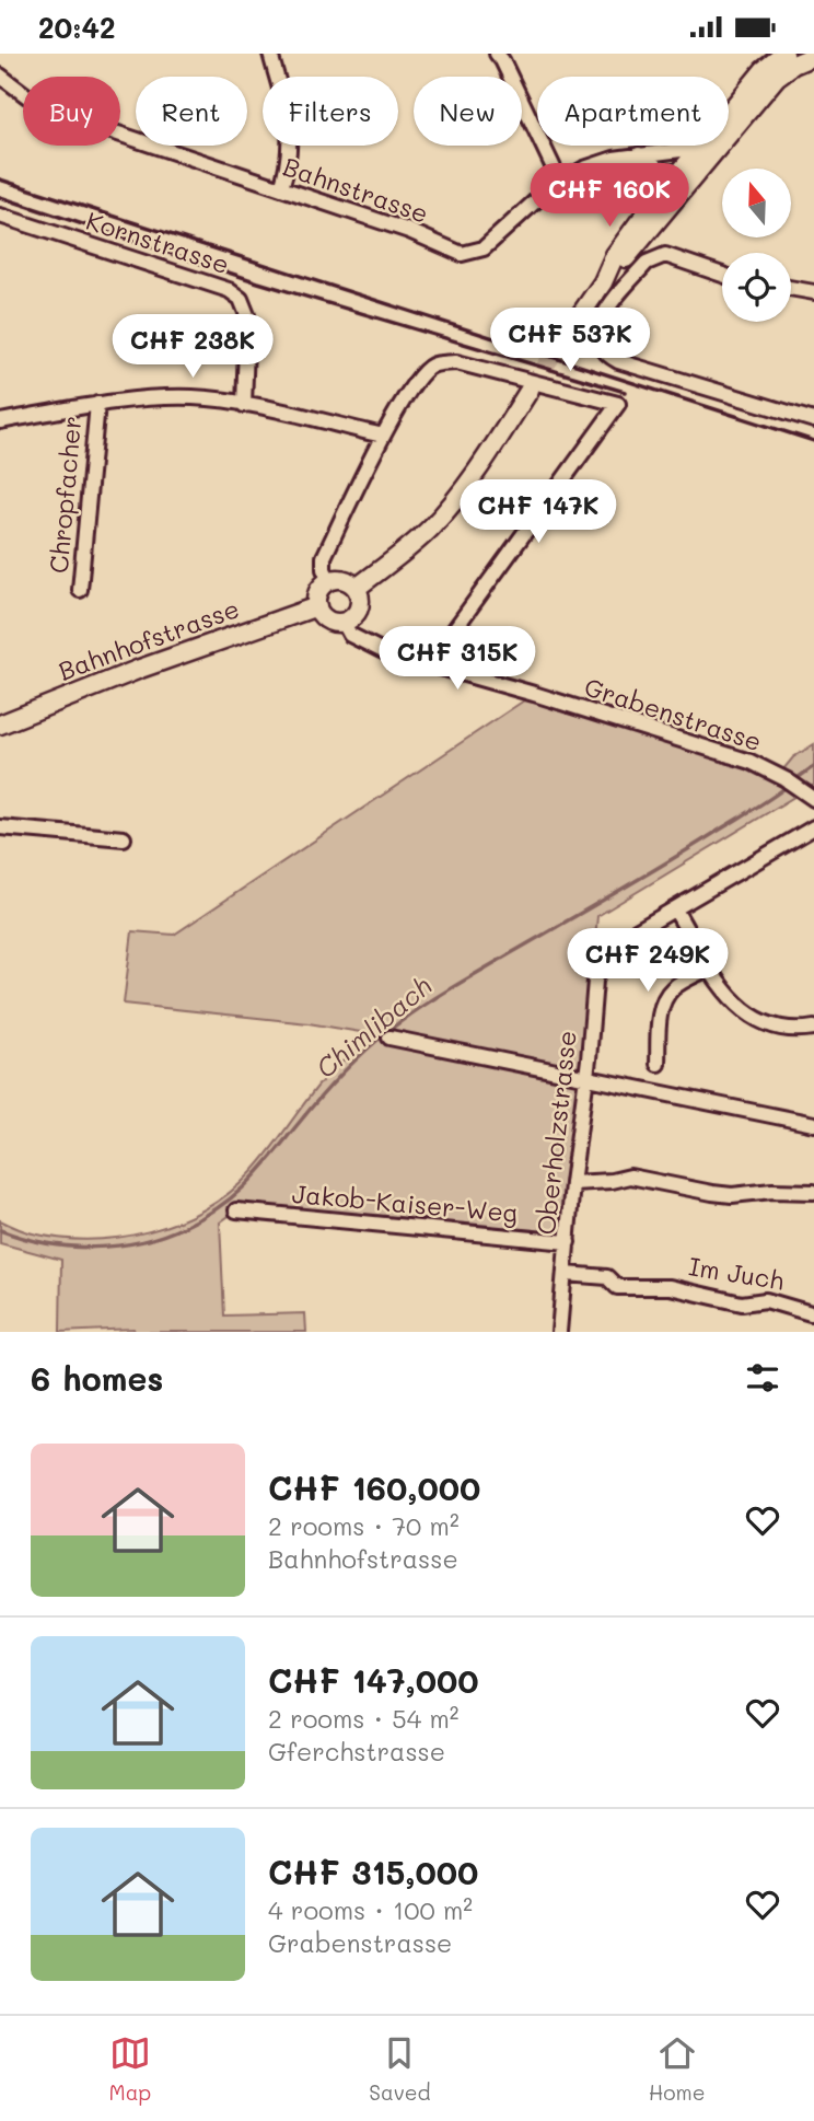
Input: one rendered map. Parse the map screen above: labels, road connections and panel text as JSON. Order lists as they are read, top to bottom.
{
  "streets": {
    "main road": ["Bahnhofstrasse"],
    "street": [
      "Bahnstrasse",
      "Kornstrasse",
      "Chropfacher",
      "Grabenstrasse",
      "Oberholzstrasse",
      "Jakob-Kaiser-Weg",
      "Im Juch"
    ]
  },
  "crossings": [
    ["Bahnhofstrasse", "Grabenstrasse"],
    ["Oberholzstrasse", "Jakob-Kaiser-Weg"],
    ["Oberholzstrasse", "Im Juch"]
  ],
  "water": ["Chimlibach"],
  "north": "top",
  "page": {
    "status": "20:42",
    "chip": [
      "Buy",
      "Rent",
      "Filters",
      "New",
      "Apartment"
    ],
    "price": [
      "CHF 160K",
      "CHF 537K",
      "CHF 238K",
      "CHF 147K",
      "CHF 315K",
      "CHF 249K"
    ],
    "heading": "6 homes",
    "list": [
      {
        "name": "CHF 160,000",
        "note": "2 rooms · 70 m² · Bahnhofstrasse"
      },
      {
        "name": "CHF 147,000",
        "note": "2 rooms · 54 m² · Gferchstrasse"
      },
      {
        "name": "CHF 315,000",
        "note": "4 rooms · 100 m² · Grabenstrasse"
      }
    ],
    "tabs": ["Map", "Saved", "Home"]
  }
}
